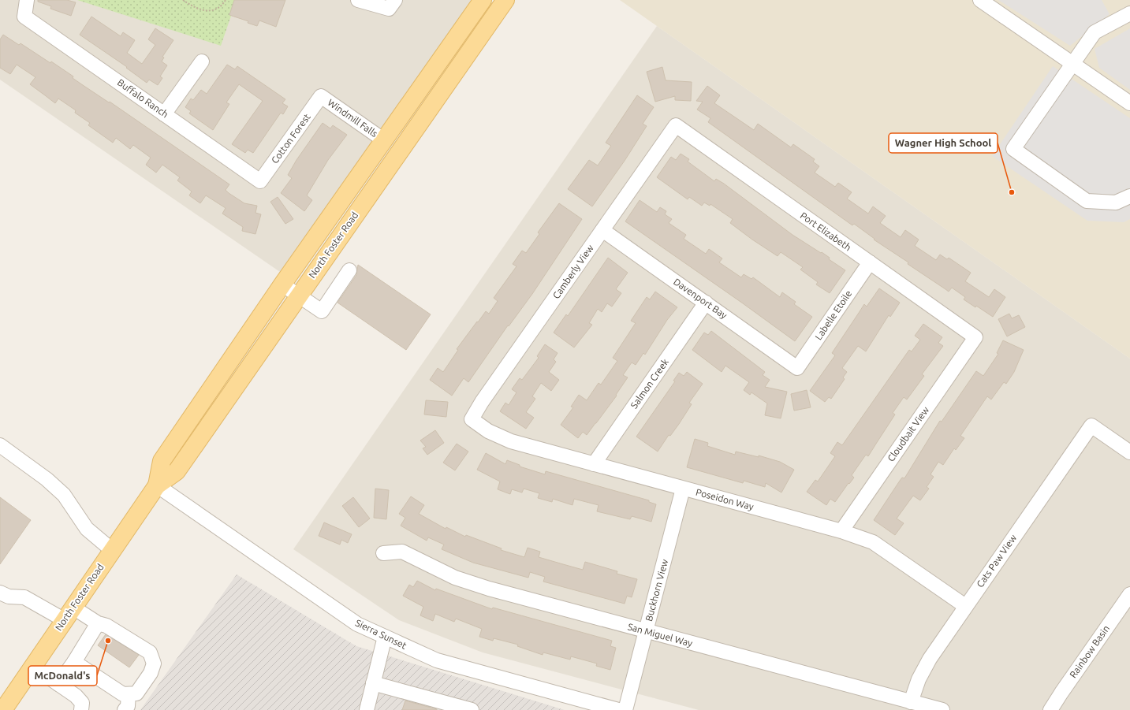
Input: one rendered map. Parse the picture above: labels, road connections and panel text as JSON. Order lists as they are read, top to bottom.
{
  "streets": {
    "main road": ["North Foster Road"],
    "street": [
      "Buffalo Ranch",
      "Windmill Falls",
      "Cotton Forest",
      "Port Elizabeth",
      "Camberly View",
      "Davenport Bay",
      "Labelle Etoile",
      "Salmon Creek",
      "Cloudbait View",
      "Poseidon Way",
      "Cats Paw View",
      "Buckhorn View",
      "Sierra Sunset",
      "San Miguel Way",
      "Rainbow Basin"
    ]
  },
  "crossings": [
    ["Buffalo Ranch", "Cotton Forest"],
    ["Windmill Falls", "Cotton Forest"],
    ["Windmill Falls", "North Foster Road"],
    ["Port Elizabeth", "Camberly View"],
    ["Port Elizabeth", "Labelle Etoile"],
    ["Port Elizabeth", "Cloudbait View"],
    ["North Foster Road", "Sierra Sunset"],
    ["Camberly View", "Davenport Bay"],
    ["Camberly View", "Poseidon Way"],
    ["Davenport Bay", "Labelle Etoile"],
    ["Davenport Bay", "Salmon Creek"],
    ["Salmon Creek", "Poseidon Way"],
    ["Cloudbait View", "Poseidon Way"],
    ["Poseidon Way", "Cats Paw View"],
    ["Poseidon Way", "Buckhorn View"],
    ["Cats Paw View", "San Miguel Way"],
    ["Buckhorn View", "San Miguel Way"]
  ],
  "places": ["Wagner High School", "McDonald's"]
}
